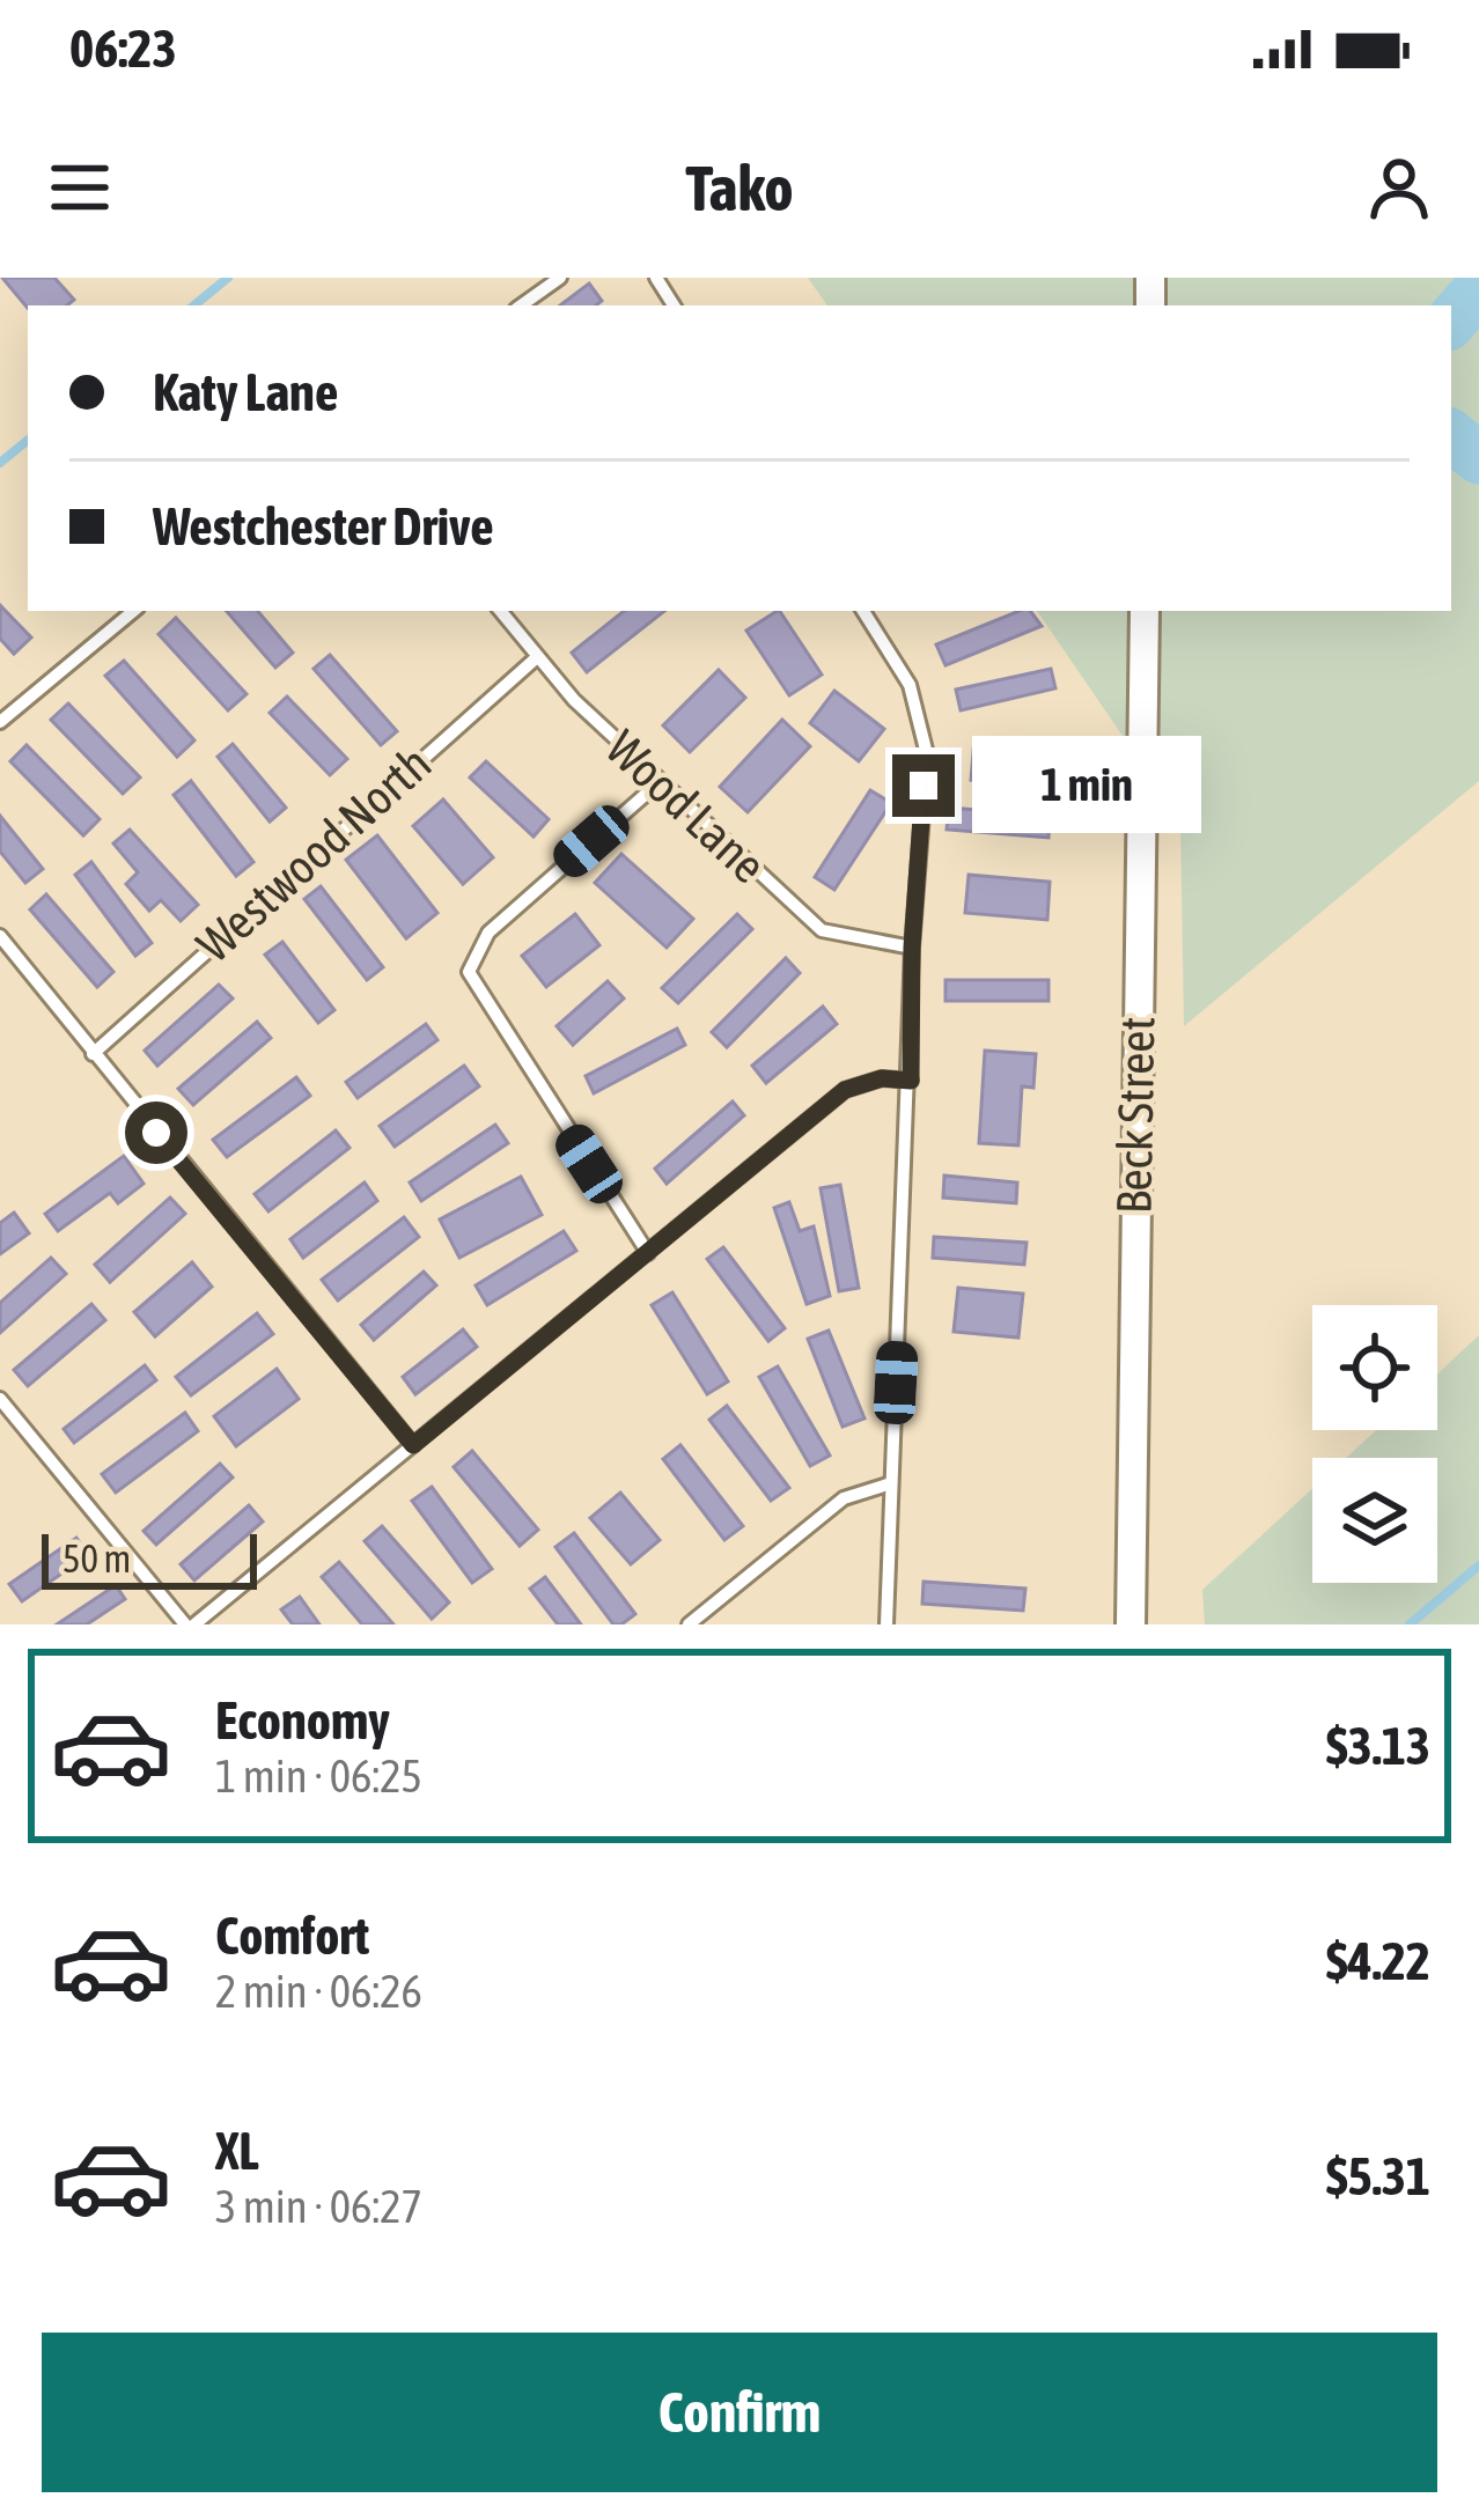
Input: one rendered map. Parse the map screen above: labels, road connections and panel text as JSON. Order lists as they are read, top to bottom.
{
  "streets": {
    "street": ["Beck Street"],
    "lane": ["Wood Lane", "Westwood North"]
  },
  "crossings": [
    ["Wood Lane", "Westwood North"]
  ],
  "scale_bar": "50 m",
  "page": {
    "status": "06:23",
    "header": "Tako",
    "banner": ["Katy Lane", "Westchester Drive"],
    "bubble": "1 min",
    "scale": "50 m",
    "list": [
      {
        "name": "Economy",
        "note": "1 min · 06:25",
        "value": "$3.13"
      },
      {
        "name": "Comfort",
        "note": "2 min · 06:26",
        "value": "$4.22"
      },
      {
        "name": "XL",
        "note": "3 min · 06:27",
        "value": "$5.31"
      }
    ],
    "buttons": "Confirm"
  }
}
